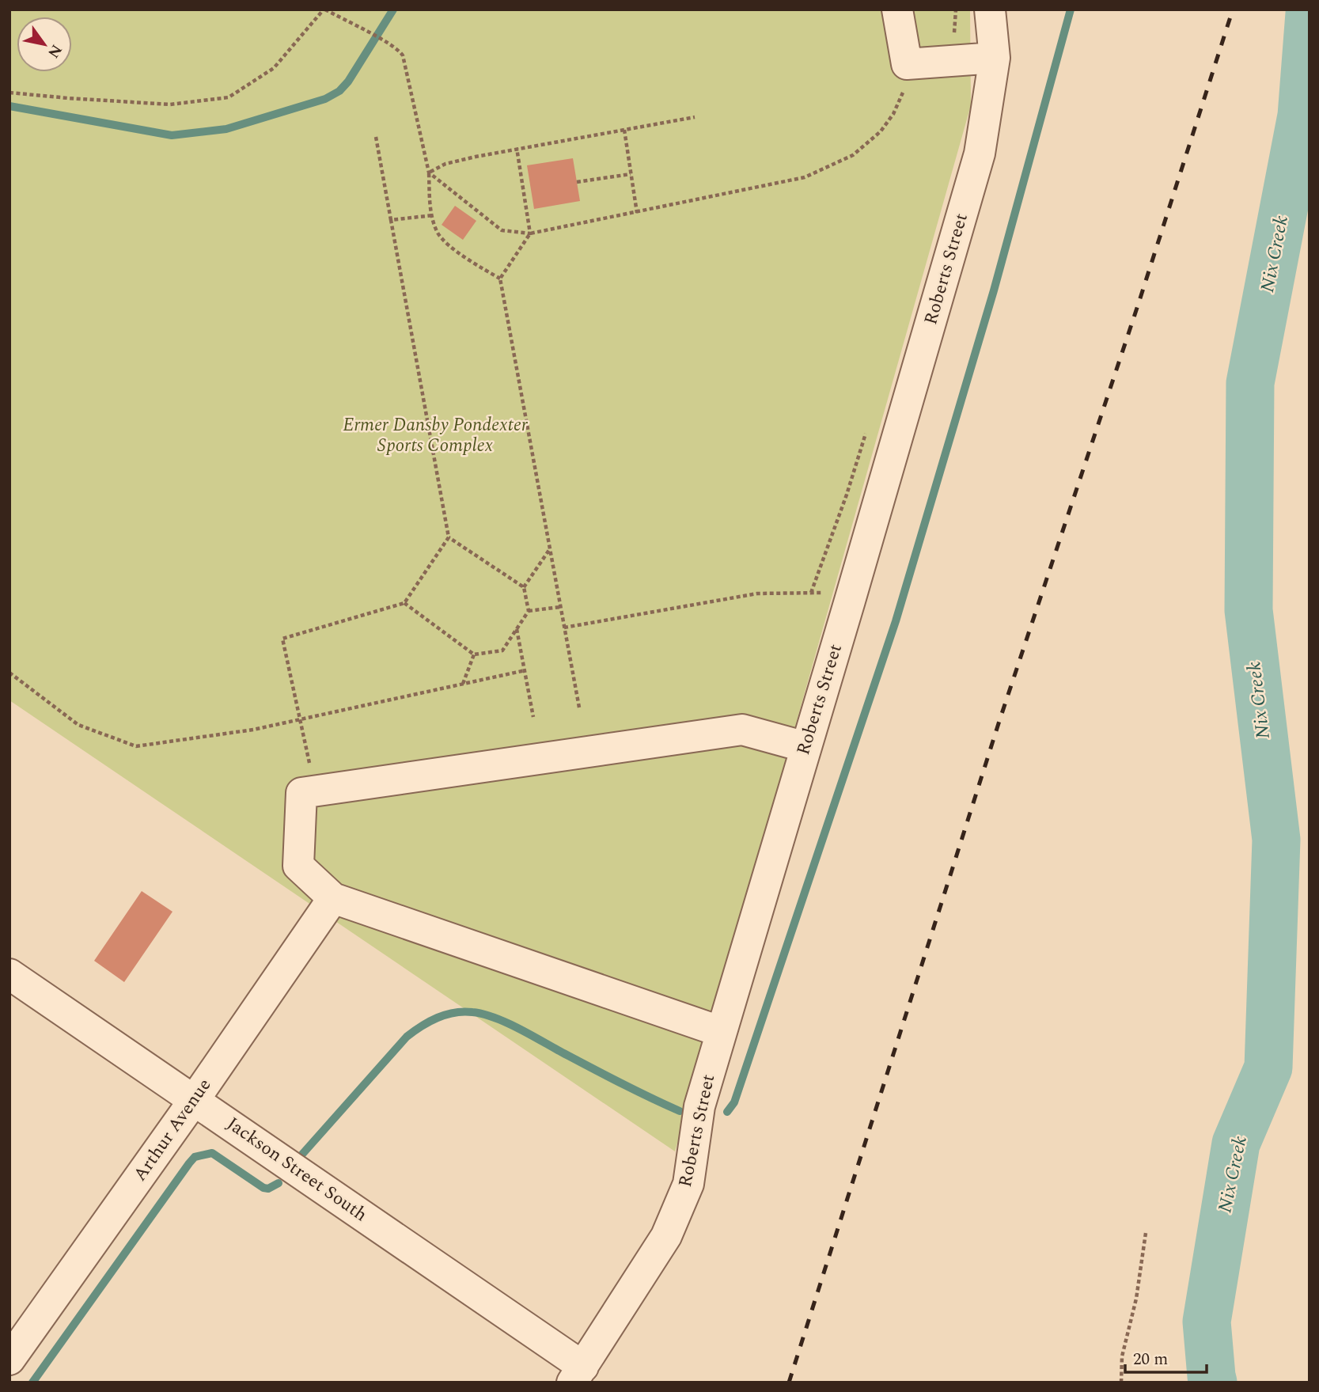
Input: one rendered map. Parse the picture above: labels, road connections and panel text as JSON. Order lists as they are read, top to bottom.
{
  "streets": {
    "street": ["Roberts Street", "Arthur Avenue", "Jackson Street South"]
  },
  "crossings": [
    ["Roberts Street", "Jackson Street South"],
    ["Arthur Avenue", "Jackson Street South"]
  ],
  "water": ["Nix Creek"],
  "parks": ["Ermer Dansby Pondexter Sports Complex"],
  "scale_bar": "20 m",
  "north": "bottom right"
}
